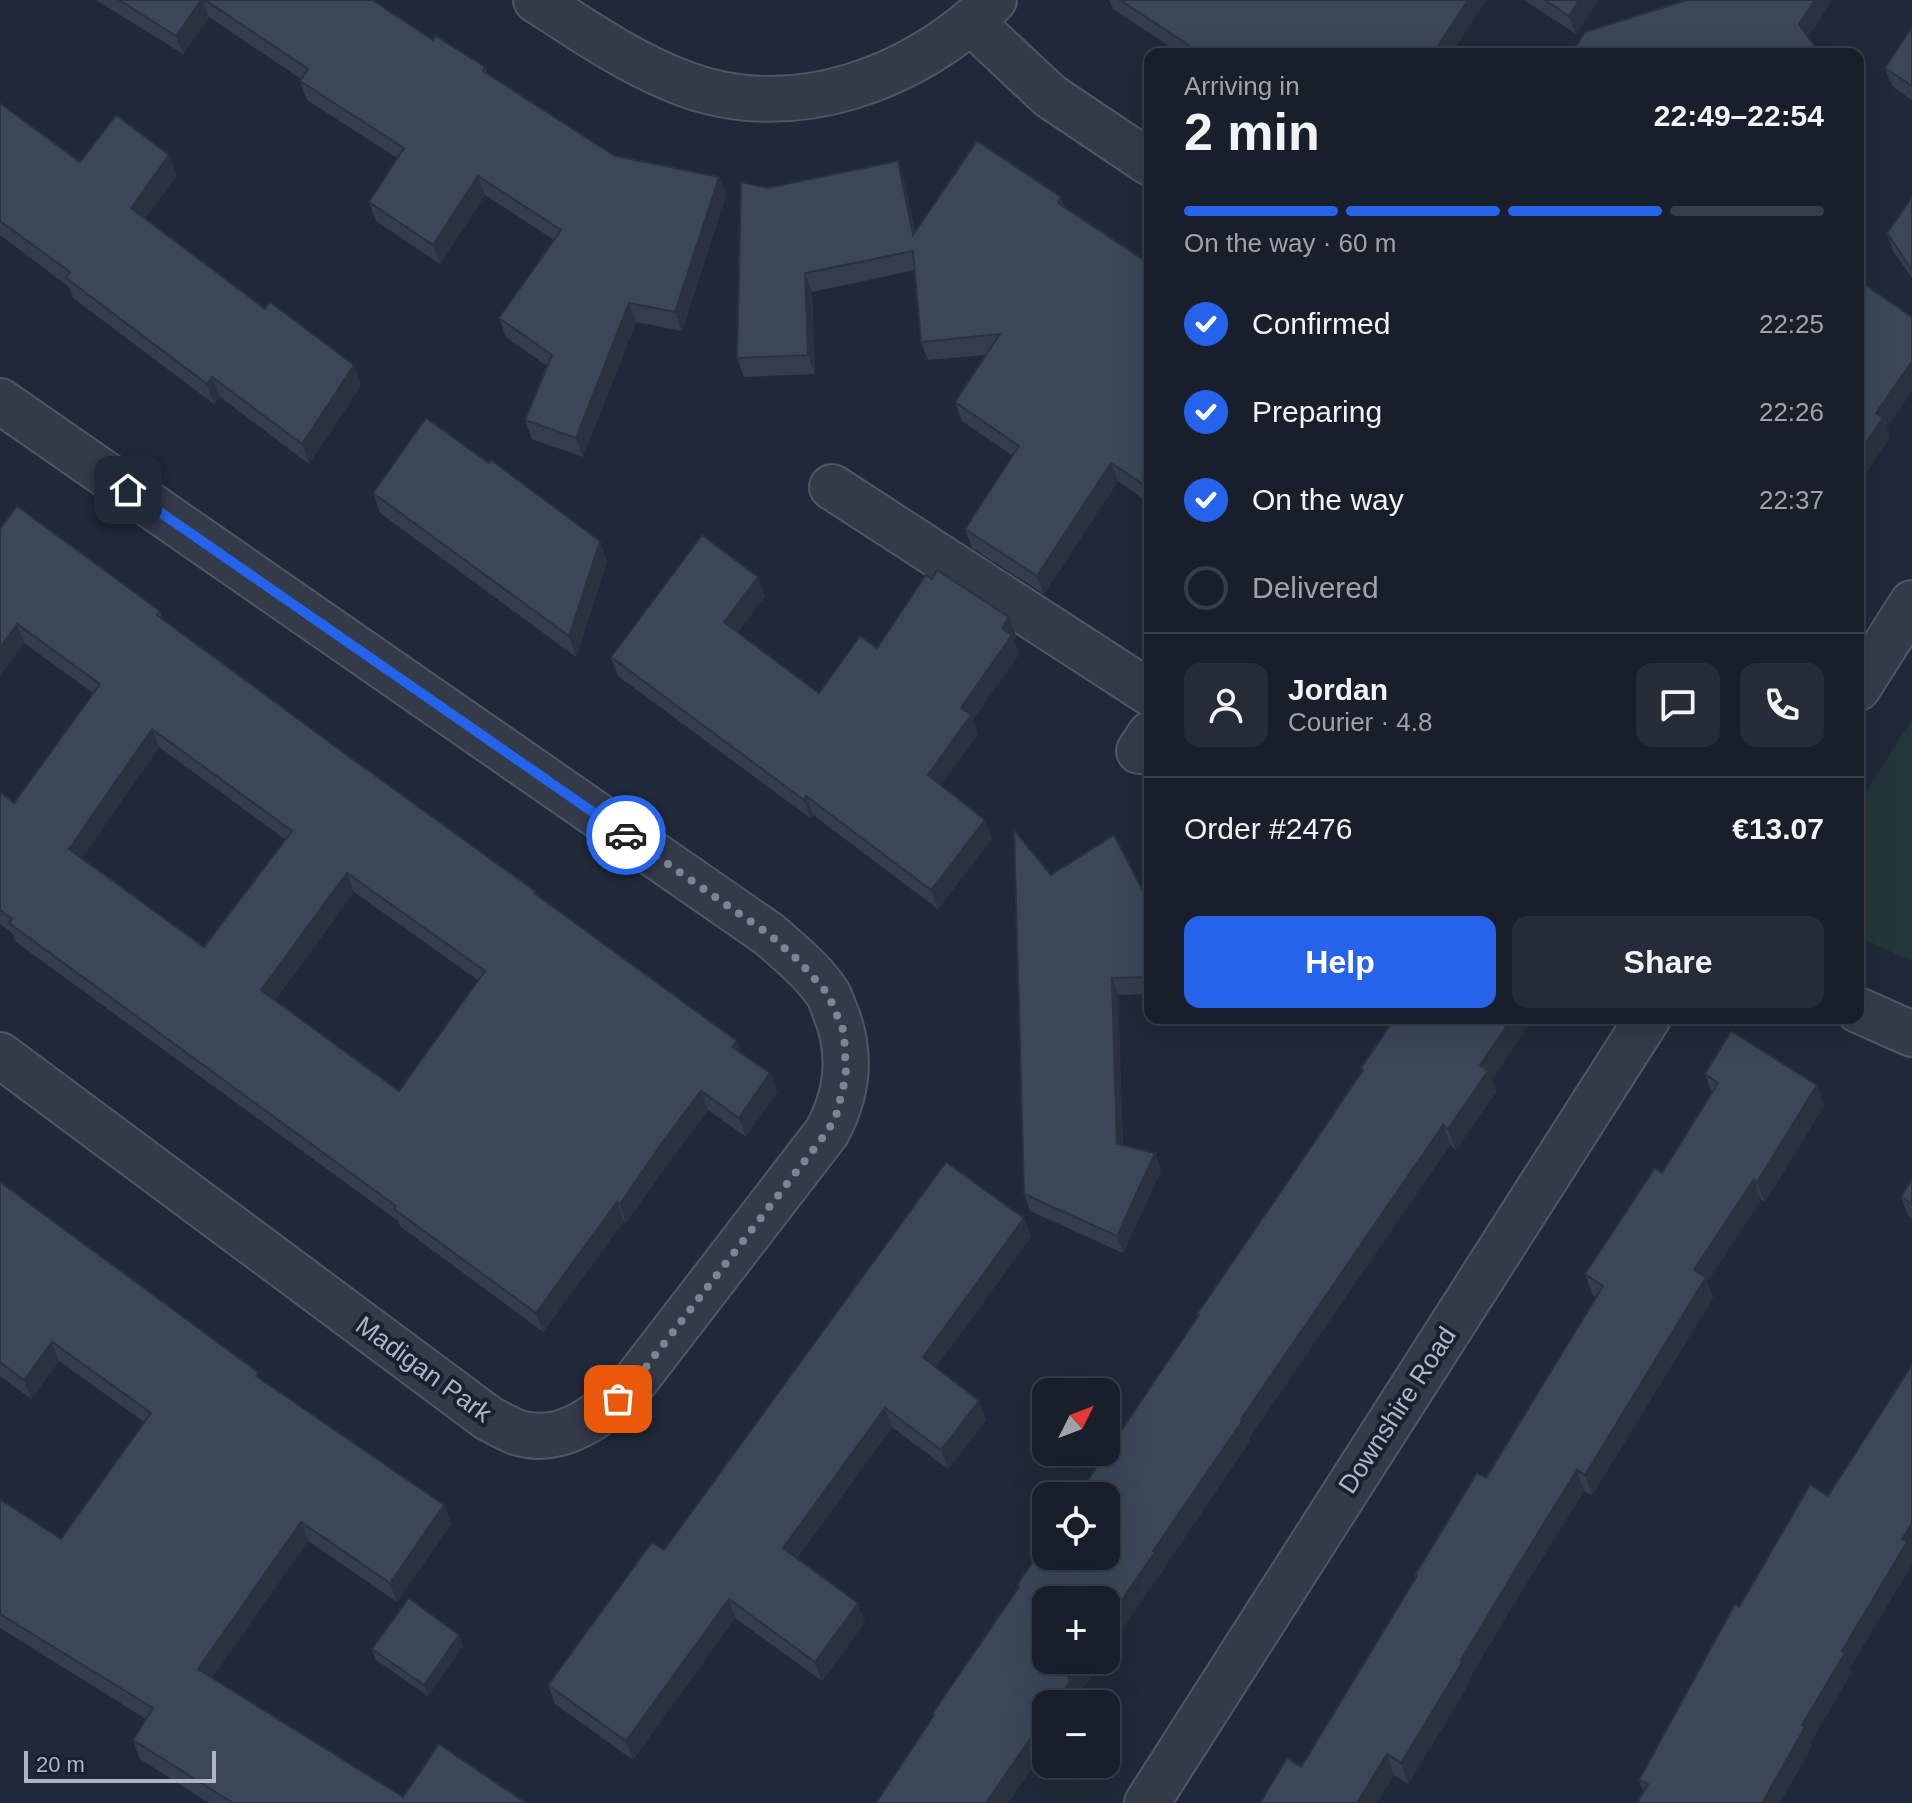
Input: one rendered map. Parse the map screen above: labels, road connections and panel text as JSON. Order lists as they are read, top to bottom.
{
  "streets": {
    "street": ["Madigan Park", "Downshire Road"]
  },
  "scale_bar": "20 m",
  "north": "top right",
  "page": {
    "heading": ["2 min", "Arriving in", "22:49–22:54"],
    "panel": [
      "Jordan",
      "Courier · 4.8",
      "Order #2476",
      "€13.07"
    ],
    "bar": "On the way · 60 m",
    "list": [
      ["Confirmed", "22:25"],
      ["Preparing", "22:26"],
      ["On the way", "22:37"],
      "Delivered"
    ],
    "buttons": ["Help", "Share"],
    "map_buttons": ["+", "−"],
    "scale": "20 m"
  }
}
